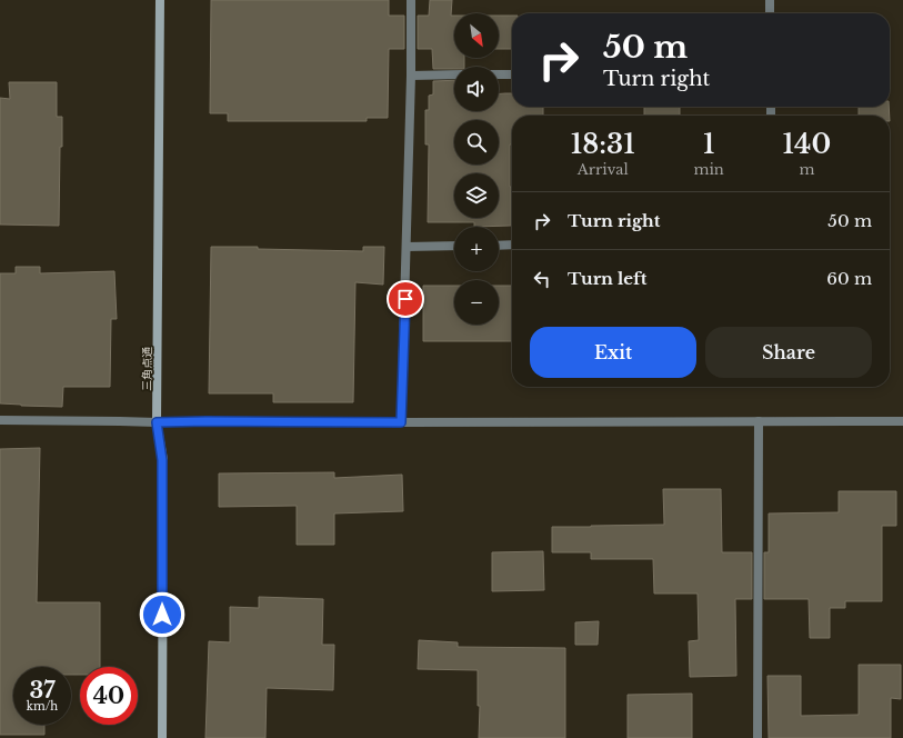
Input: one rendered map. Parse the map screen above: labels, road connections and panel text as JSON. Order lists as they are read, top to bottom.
{
  "streets": {
    "street": ["三角点通"]
  },
  "north": "bottom right",
  "page": {
    "map_buttons": ["+", "−"],
    "turn": ["50 m", "Turn right"],
    "eta": [
      "18:31",
      "Arrival",
      "1",
      "min",
      "140",
      "m"
    ],
    "list": [
      {
        "name": "Turn right",
        "value": "50 m"
      },
      {
        "name": "Turn left",
        "value": "60 m"
      }
    ],
    "buttons": ["Exit", "Share"],
    "speed": "37 km/h",
    "limit": "40"
  }
}
